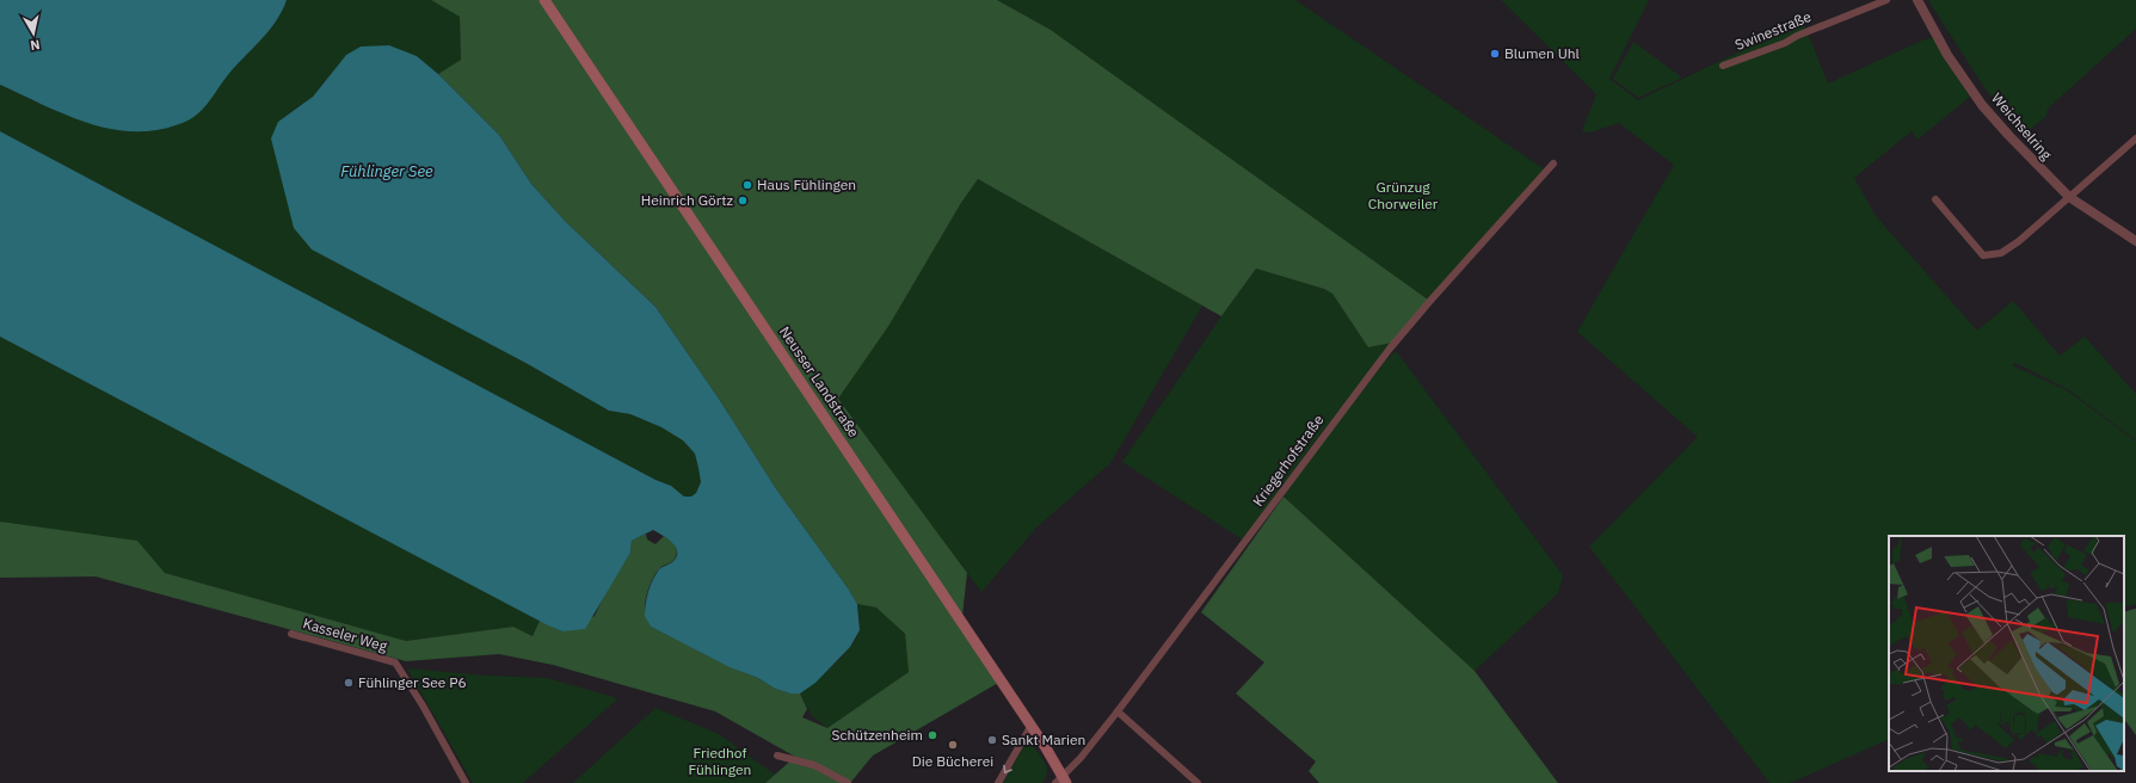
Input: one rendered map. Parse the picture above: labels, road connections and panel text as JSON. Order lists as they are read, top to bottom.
{
  "streets": {
    "main road": ["Neusser Landstraße"],
    "street": [
      "Swinestraße",
      "Weichselring",
      "Kriegerhofstraße",
      "Kasseler Weg"
    ]
  },
  "crossings": [
    ["Neusser Landstraße", "Kriegerhofstraße"]
  ],
  "water": ["Fühlinger See"],
  "parks": ["Grünzug Chorweiler", "Friedhof Fühlingen"],
  "places": [
    "Blumen Uhl",
    "Haus Fühlingen",
    "Heinrich Görtz",
    "Fühlinger See P6",
    "Schützenheim",
    "Sankt Marien",
    "Die Bücherei"
  ],
  "north": "bottom"
}
